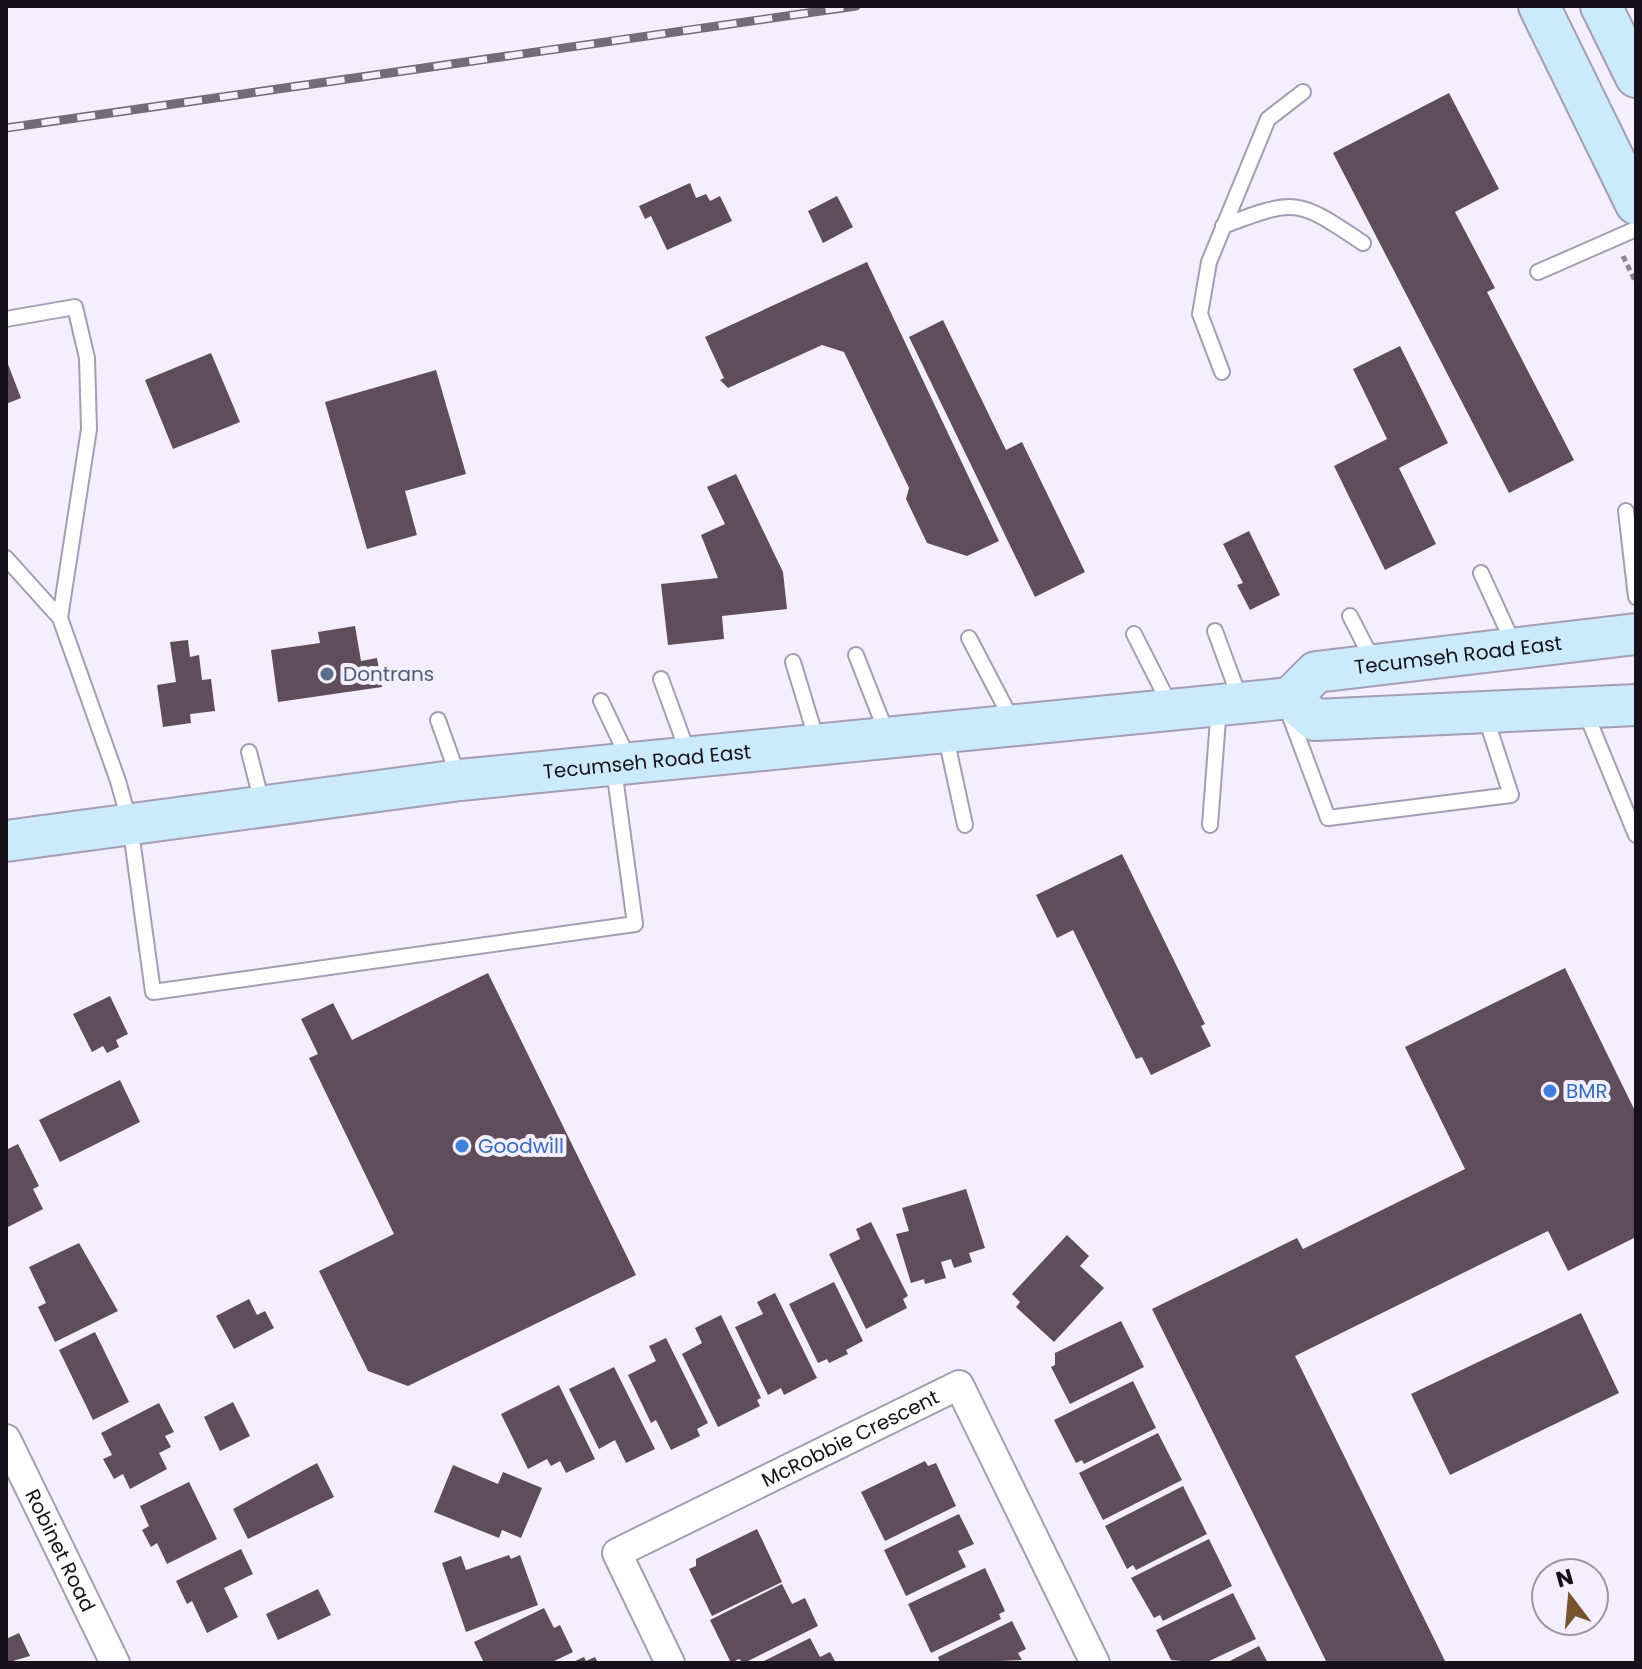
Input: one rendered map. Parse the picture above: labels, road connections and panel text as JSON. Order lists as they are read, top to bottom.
{
  "streets": {
    "main road": ["Tecumseh Road East"],
    "street": ["McRobbie Crescent", "Robinet Road"]
  },
  "places": ["Dontrans", "BMR", "Goodwill"],
  "north": "top"
}
